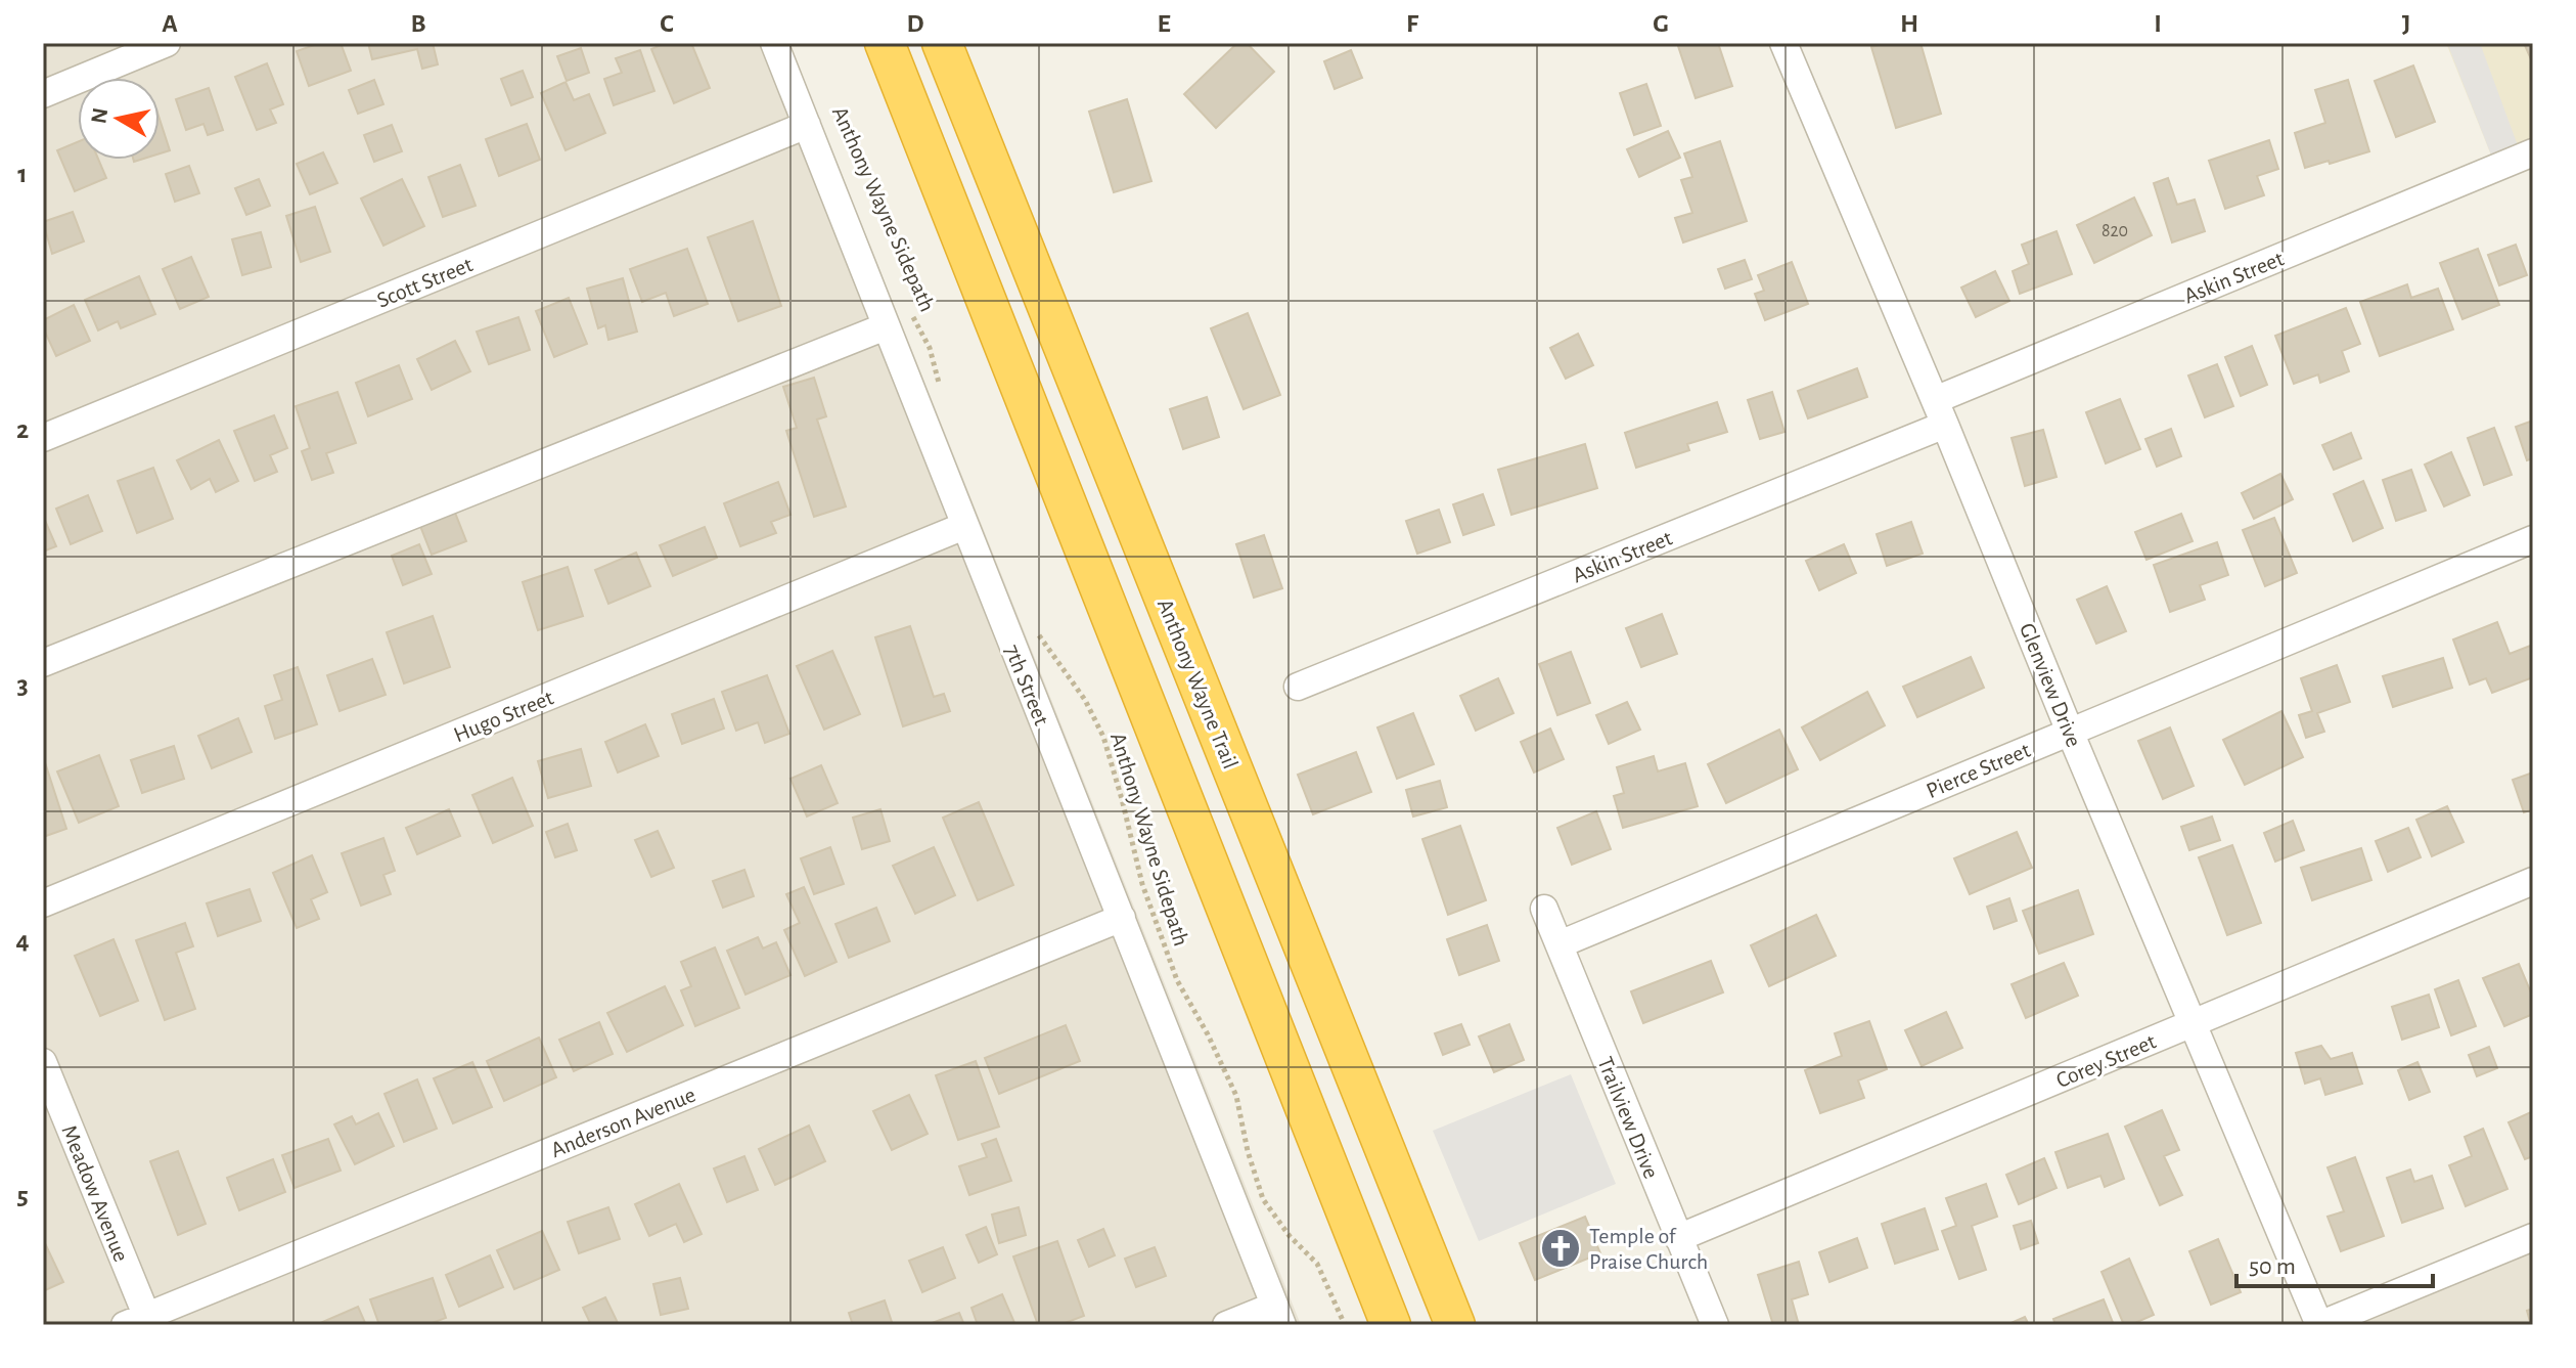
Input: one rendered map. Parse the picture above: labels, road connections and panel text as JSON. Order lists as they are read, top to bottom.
{
  "streets": {
    "highway": ["Anthony Wayne Trail"],
    "street": [
      "Askin Street",
      "Scott Street",
      "7th Street",
      "Glenview Drive",
      "Hugo Street",
      "Pierce Street",
      "Corey Street",
      "Trailview Drive",
      "Anderson Avenue",
      "Meadow Avenue"
    ],
    "path": ["Anthony Wayne Sidepath"]
  },
  "crossings": [
    ["Askin Street", "Glenview Drive"],
    ["Scott Street", "7th Street"],
    ["7th Street", "Hugo Street"],
    ["7th Street", "Anderson Avenue"],
    ["Glenview Drive", "Pierce Street"],
    ["Glenview Drive", "Corey Street"],
    ["Pierce Street", "Trailview Drive"],
    ["Corey Street", "Trailview Drive"],
    ["Anderson Avenue", "Meadow Avenue"]
  ],
  "places": {
    "church": ["Temple of Praise Church"]
  },
  "house_numbers": ["820"],
  "scale_bar": "50 m",
  "north": "left",
  "grid": {
    "columns": [
      "A",
      "B",
      "C",
      "D",
      "E",
      "F",
      "G",
      "H",
      "I",
      "J"
    ],
    "rows": [
      "1",
      "2",
      "3",
      "4",
      "5"
    ]
  }
}
